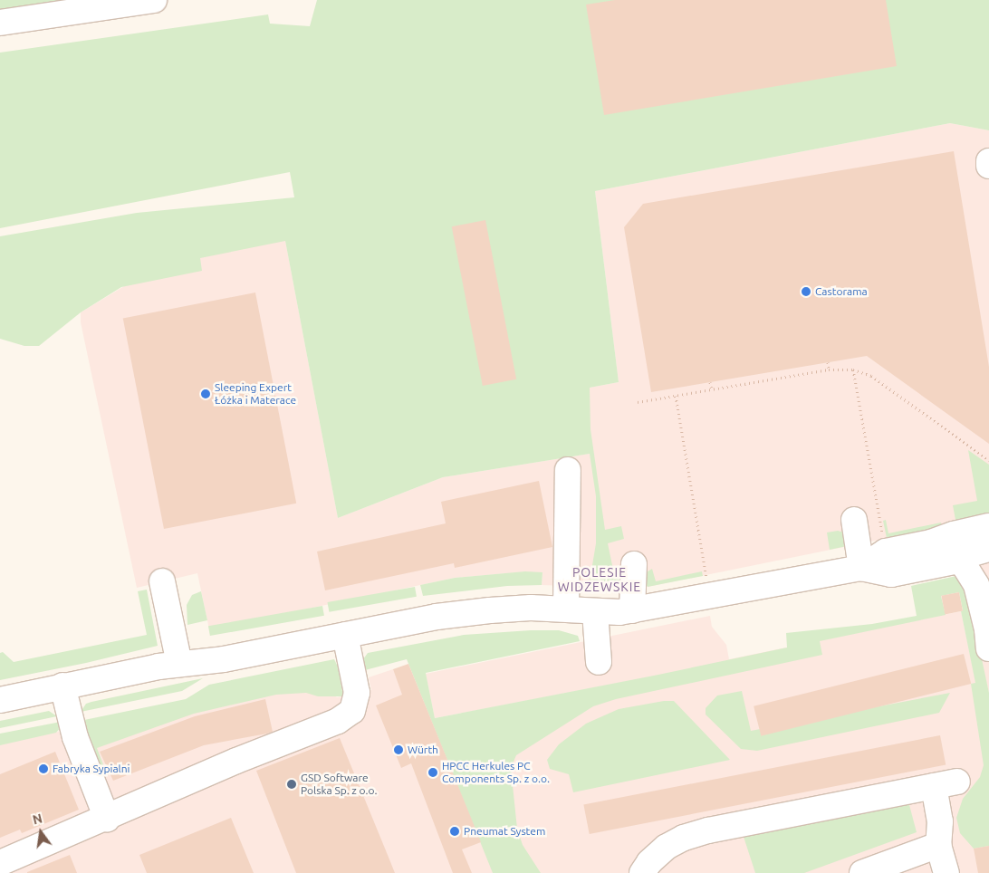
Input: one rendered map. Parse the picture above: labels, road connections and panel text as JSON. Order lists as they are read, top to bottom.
{
  "districts": ["POLESIE WIDZEWSKIE"],
  "places": [
    "Castorama",
    "Sleeping Expert Łóżka i Materace",
    "Würth",
    "Fabryka Sypialni",
    "HPCC Herkules PC Components Sp. z o.o.",
    "GSD Software Polska Sp. z o.o.",
    "Pneumat System"
  ],
  "north": "top"
}
